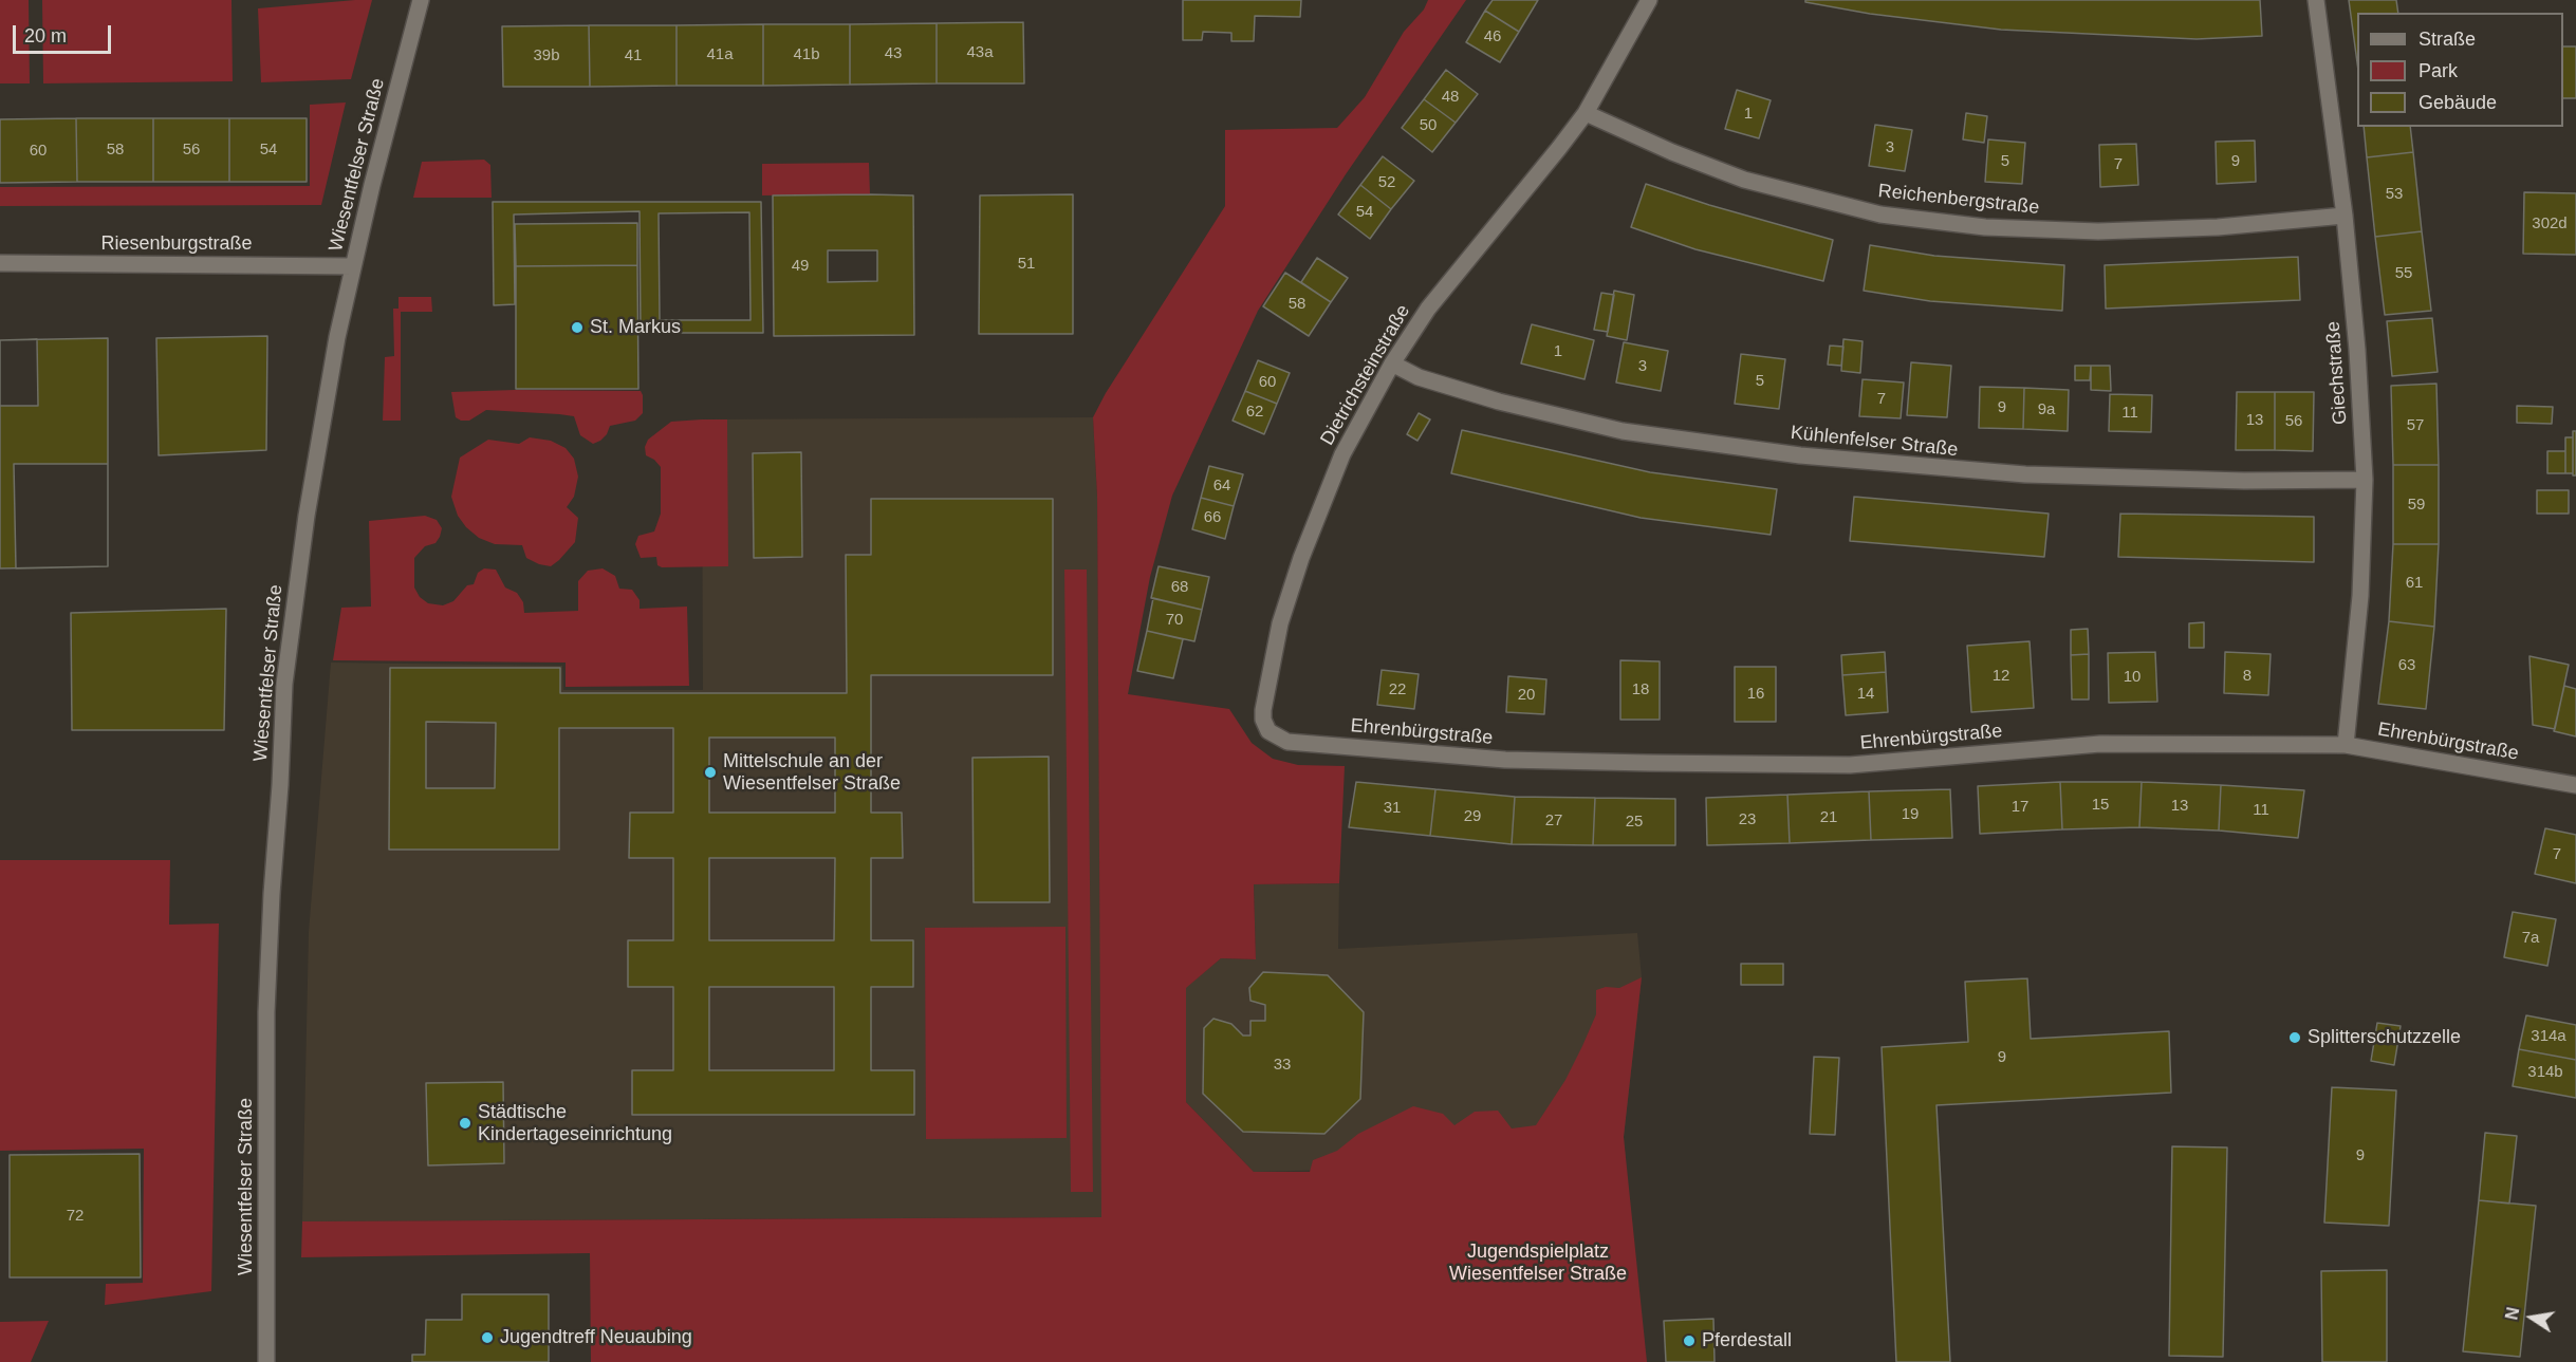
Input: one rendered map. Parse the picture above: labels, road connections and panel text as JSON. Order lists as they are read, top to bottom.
{
  "streets": {
    "street": [
      "Wiesentfelser Straße",
      "Reichenbergstraße",
      "Riesenburgstraße",
      "Giechstraße",
      "Dietrichsteinstraße",
      "Kühlenfelser Straße",
      "Ehrenbürgstraße"
    ]
  },
  "crossings": [
    ["Wiesentfelser Straße", "Riesenburgstraße"],
    ["Reichenbergstraße", "Giechstraße"],
    ["Reichenbergstraße", "Dietrichsteinstraße"],
    ["Giechstraße", "Kühlenfelser Straße"],
    ["Giechstraße", "Ehrenbürgstraße"],
    ["Dietrichsteinstraße", "Kühlenfelser Straße"],
    ["Dietrichsteinstraße", "Ehrenbürgstraße"]
  ],
  "parks": ["Jugendspielplatz Wiesentfelser Straße"],
  "places": [
    "St. Markus",
    "Mittelschule an der Wiesentfelser Straße",
    "Splitterschutzzelle",
    "Städtische Kindertageseinrichtung",
    "Jugendtreff Neuaubing",
    "Pferdestall"
  ],
  "house_numbers": [
    "46",
    "43a",
    "43",
    "41a",
    "41b",
    "39b",
    "41",
    "48",
    "1",
    "50",
    "3",
    "58",
    "56",
    "54",
    "60",
    "5",
    "9",
    "7",
    "52",
    "53",
    "54",
    "302d",
    "51",
    "49",
    "55",
    "58",
    "1",
    "3",
    "5",
    "60",
    "7",
    "9",
    "9a",
    "62",
    "11",
    "13",
    "56",
    "57",
    "64",
    "59",
    "66",
    "61",
    "68",
    "70",
    "63",
    "12",
    "8",
    "10",
    "22",
    "18",
    "16",
    "14",
    "20",
    "15",
    "13",
    "17",
    "31",
    "11",
    "19",
    "29",
    "21",
    "23",
    "27",
    "25",
    "7",
    "7a",
    "314a",
    "9",
    "33",
    "314b",
    "9",
    "72"
  ],
  "legend": ["Straße", "Park", "Gebäude"],
  "scale_bar": "20 m",
  "north": "left"
}
